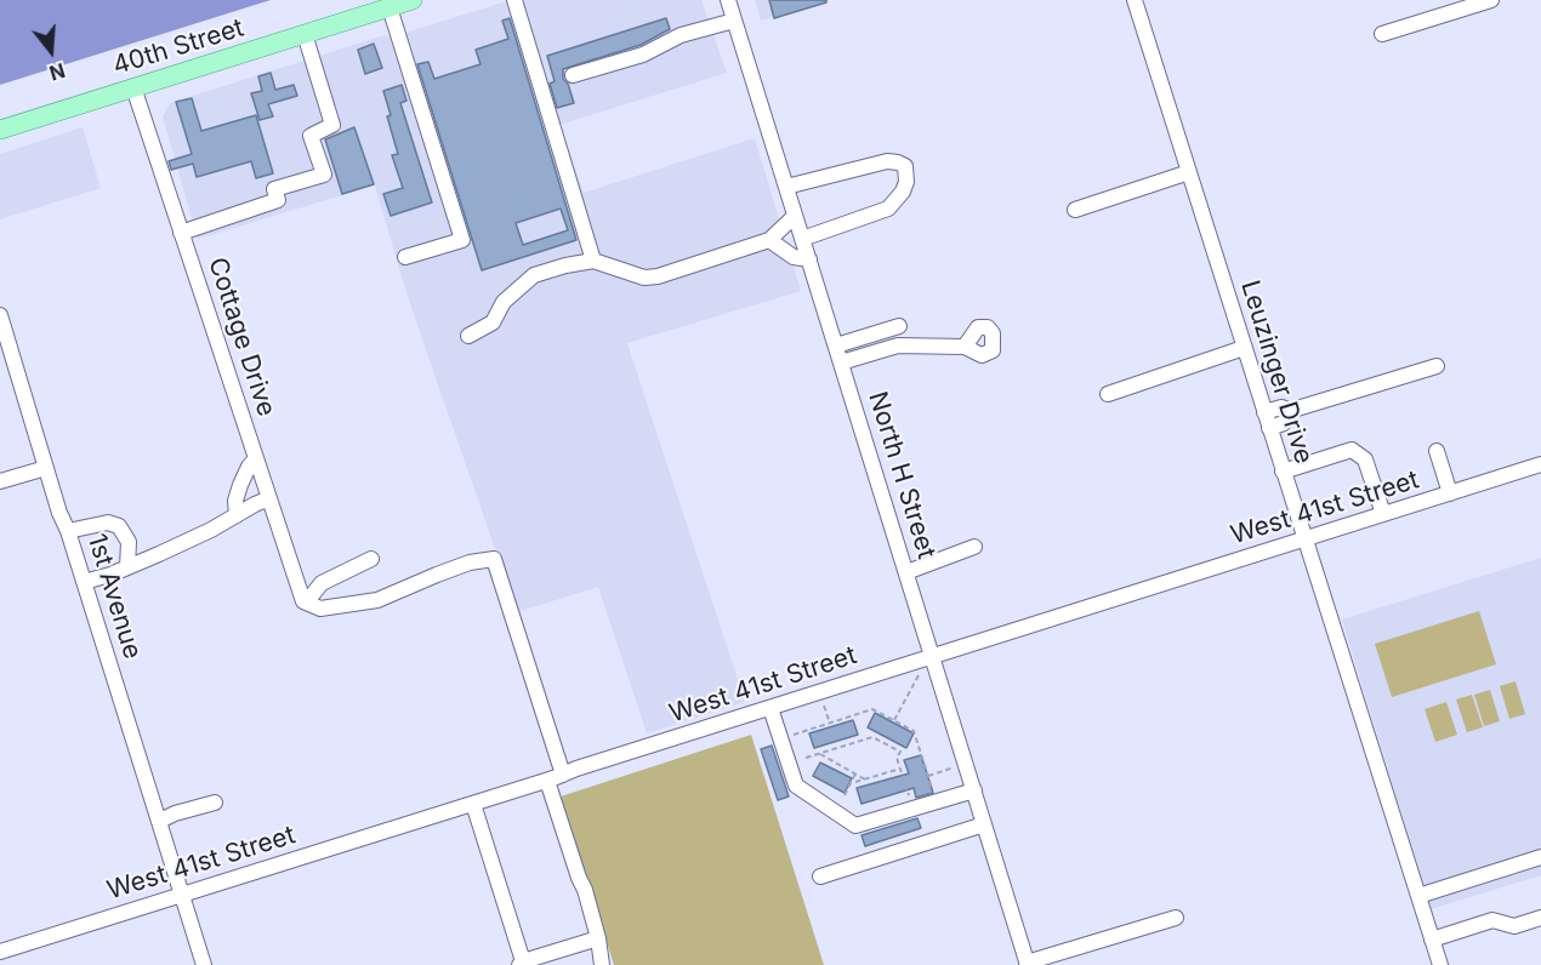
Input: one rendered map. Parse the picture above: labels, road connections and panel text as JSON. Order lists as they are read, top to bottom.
{
  "streets": {
    "main road": ["40th Street"],
    "street": [
      "Cottage Drive",
      "Leuzinger Drive",
      "North H Street",
      "West 41st Street",
      "1st Avenue"
    ]
  },
  "crossings": [
    ["40th Street", "Cottage Drive"],
    ["Leuzinger Drive", "West 41st Street"],
    ["North H Street", "West 41st Street"],
    ["West 41st Street", "1st Avenue"]
  ],
  "north": "bottom"
}
